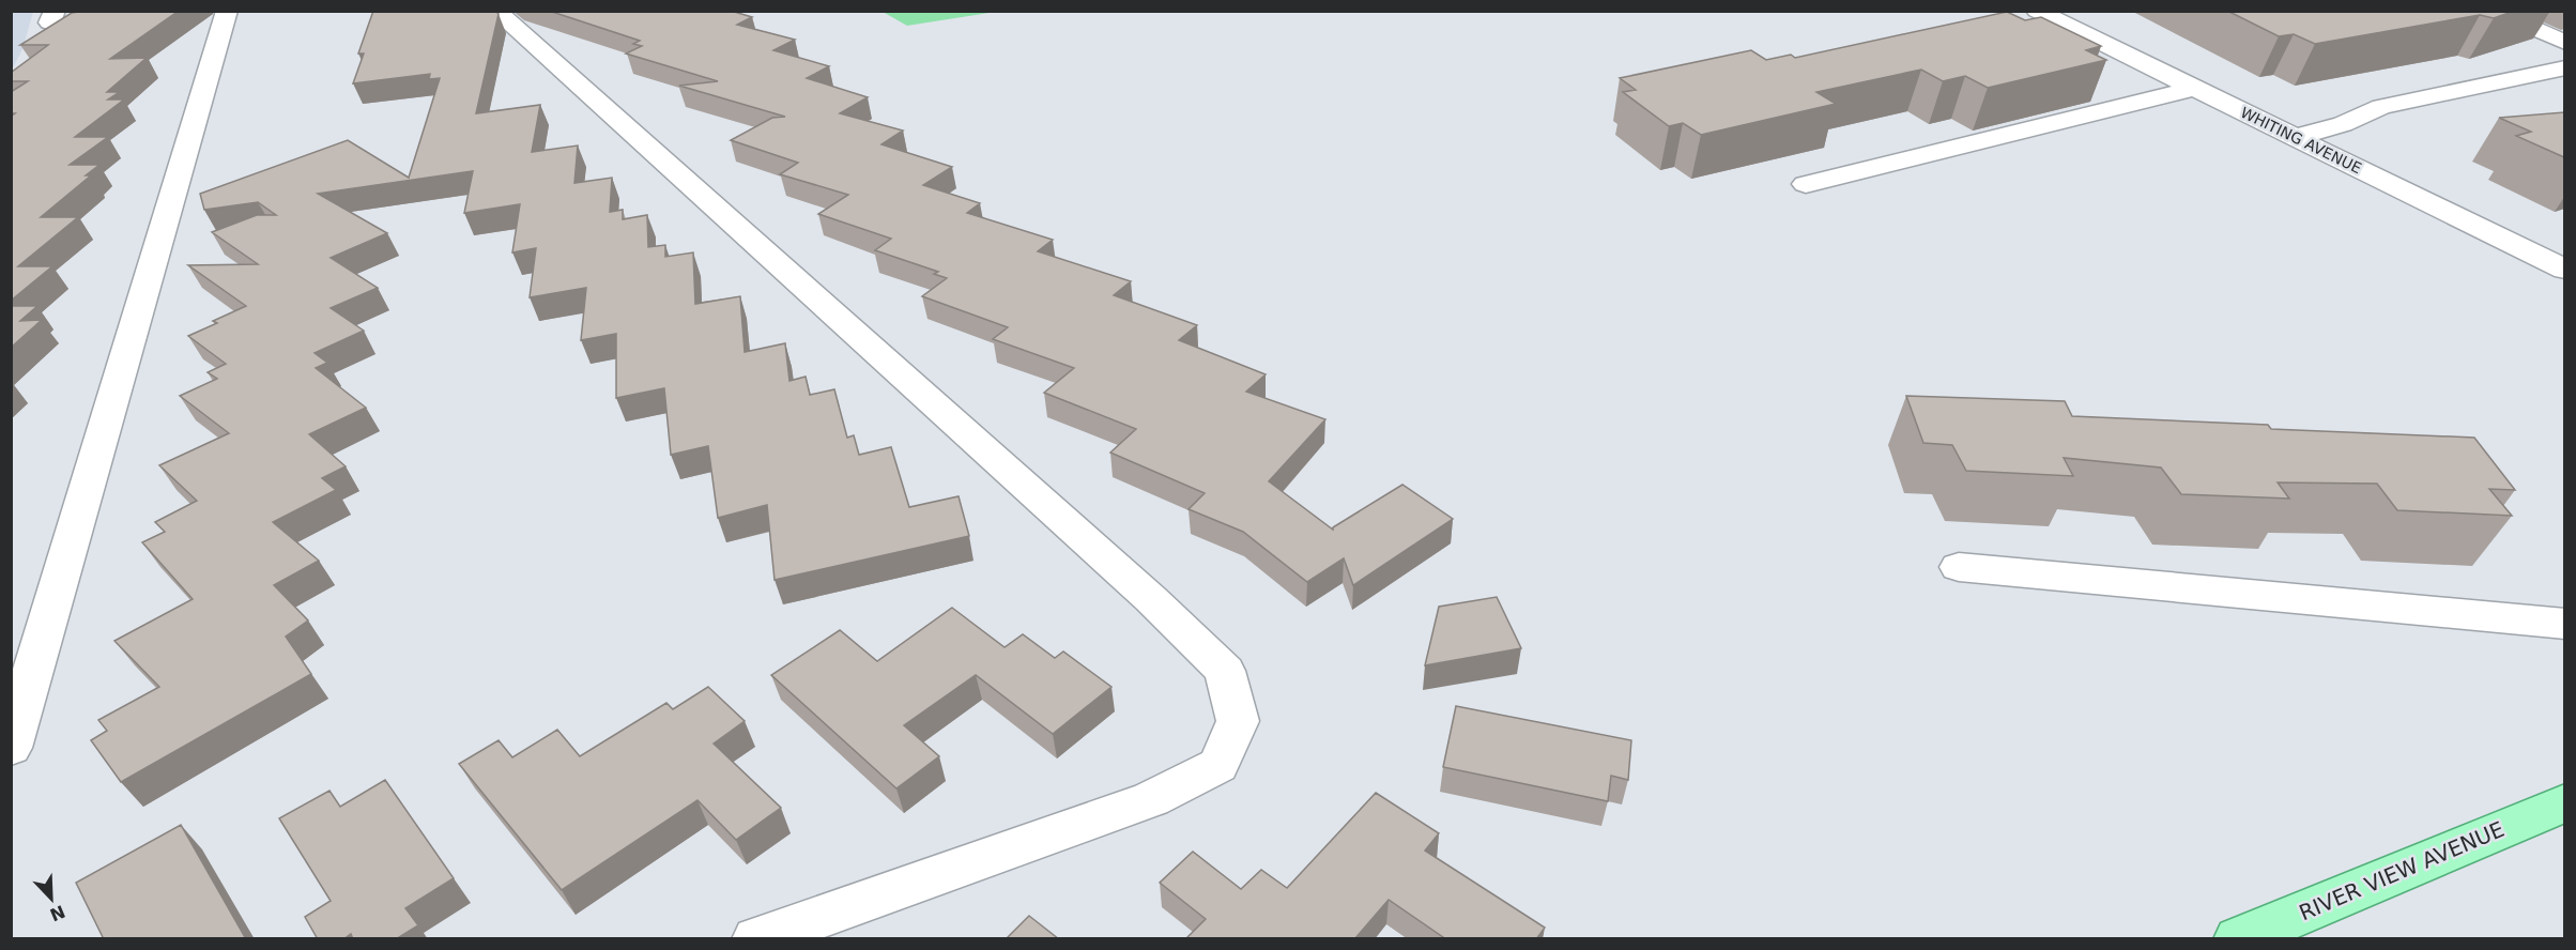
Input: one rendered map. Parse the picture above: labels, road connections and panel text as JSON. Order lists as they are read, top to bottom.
{
  "streets": {
    "main road": ["RIVER VIEW AVENUE"],
    "street": ["WHITING AVENUE"]
  },
  "north": "bottom right"
}
